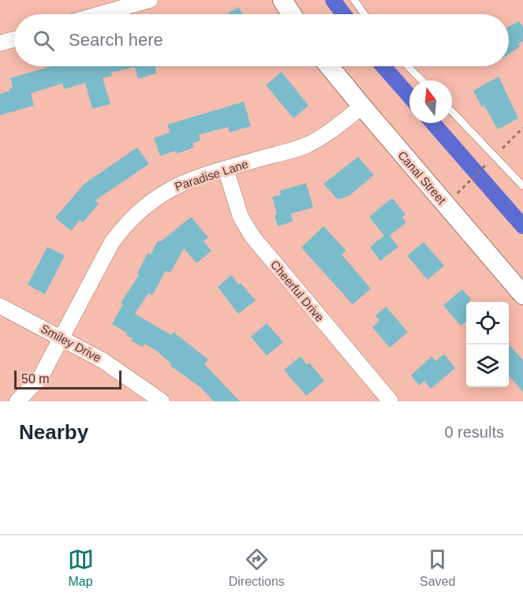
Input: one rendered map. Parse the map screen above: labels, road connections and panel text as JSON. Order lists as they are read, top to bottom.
{
  "streets": {
    "street": [
      "Paradise Lane",
      "Canal Street",
      "Cheerful Drive",
      "Smiley Drive"
    ]
  },
  "crossings": [
    ["Paradise Lane", "Canal Street"],
    ["Paradise Lane", "Cheerful Drive"],
    ["Paradise Lane", "Smiley Drive"]
  ],
  "scale_bar": "50 m",
  "north": "top",
  "page": {
    "search": "Search here",
    "scale": "50 m",
    "heading": ["Nearby", "0 results"],
    "nav": ["Map", "Directions", "Saved"]
  }
}
